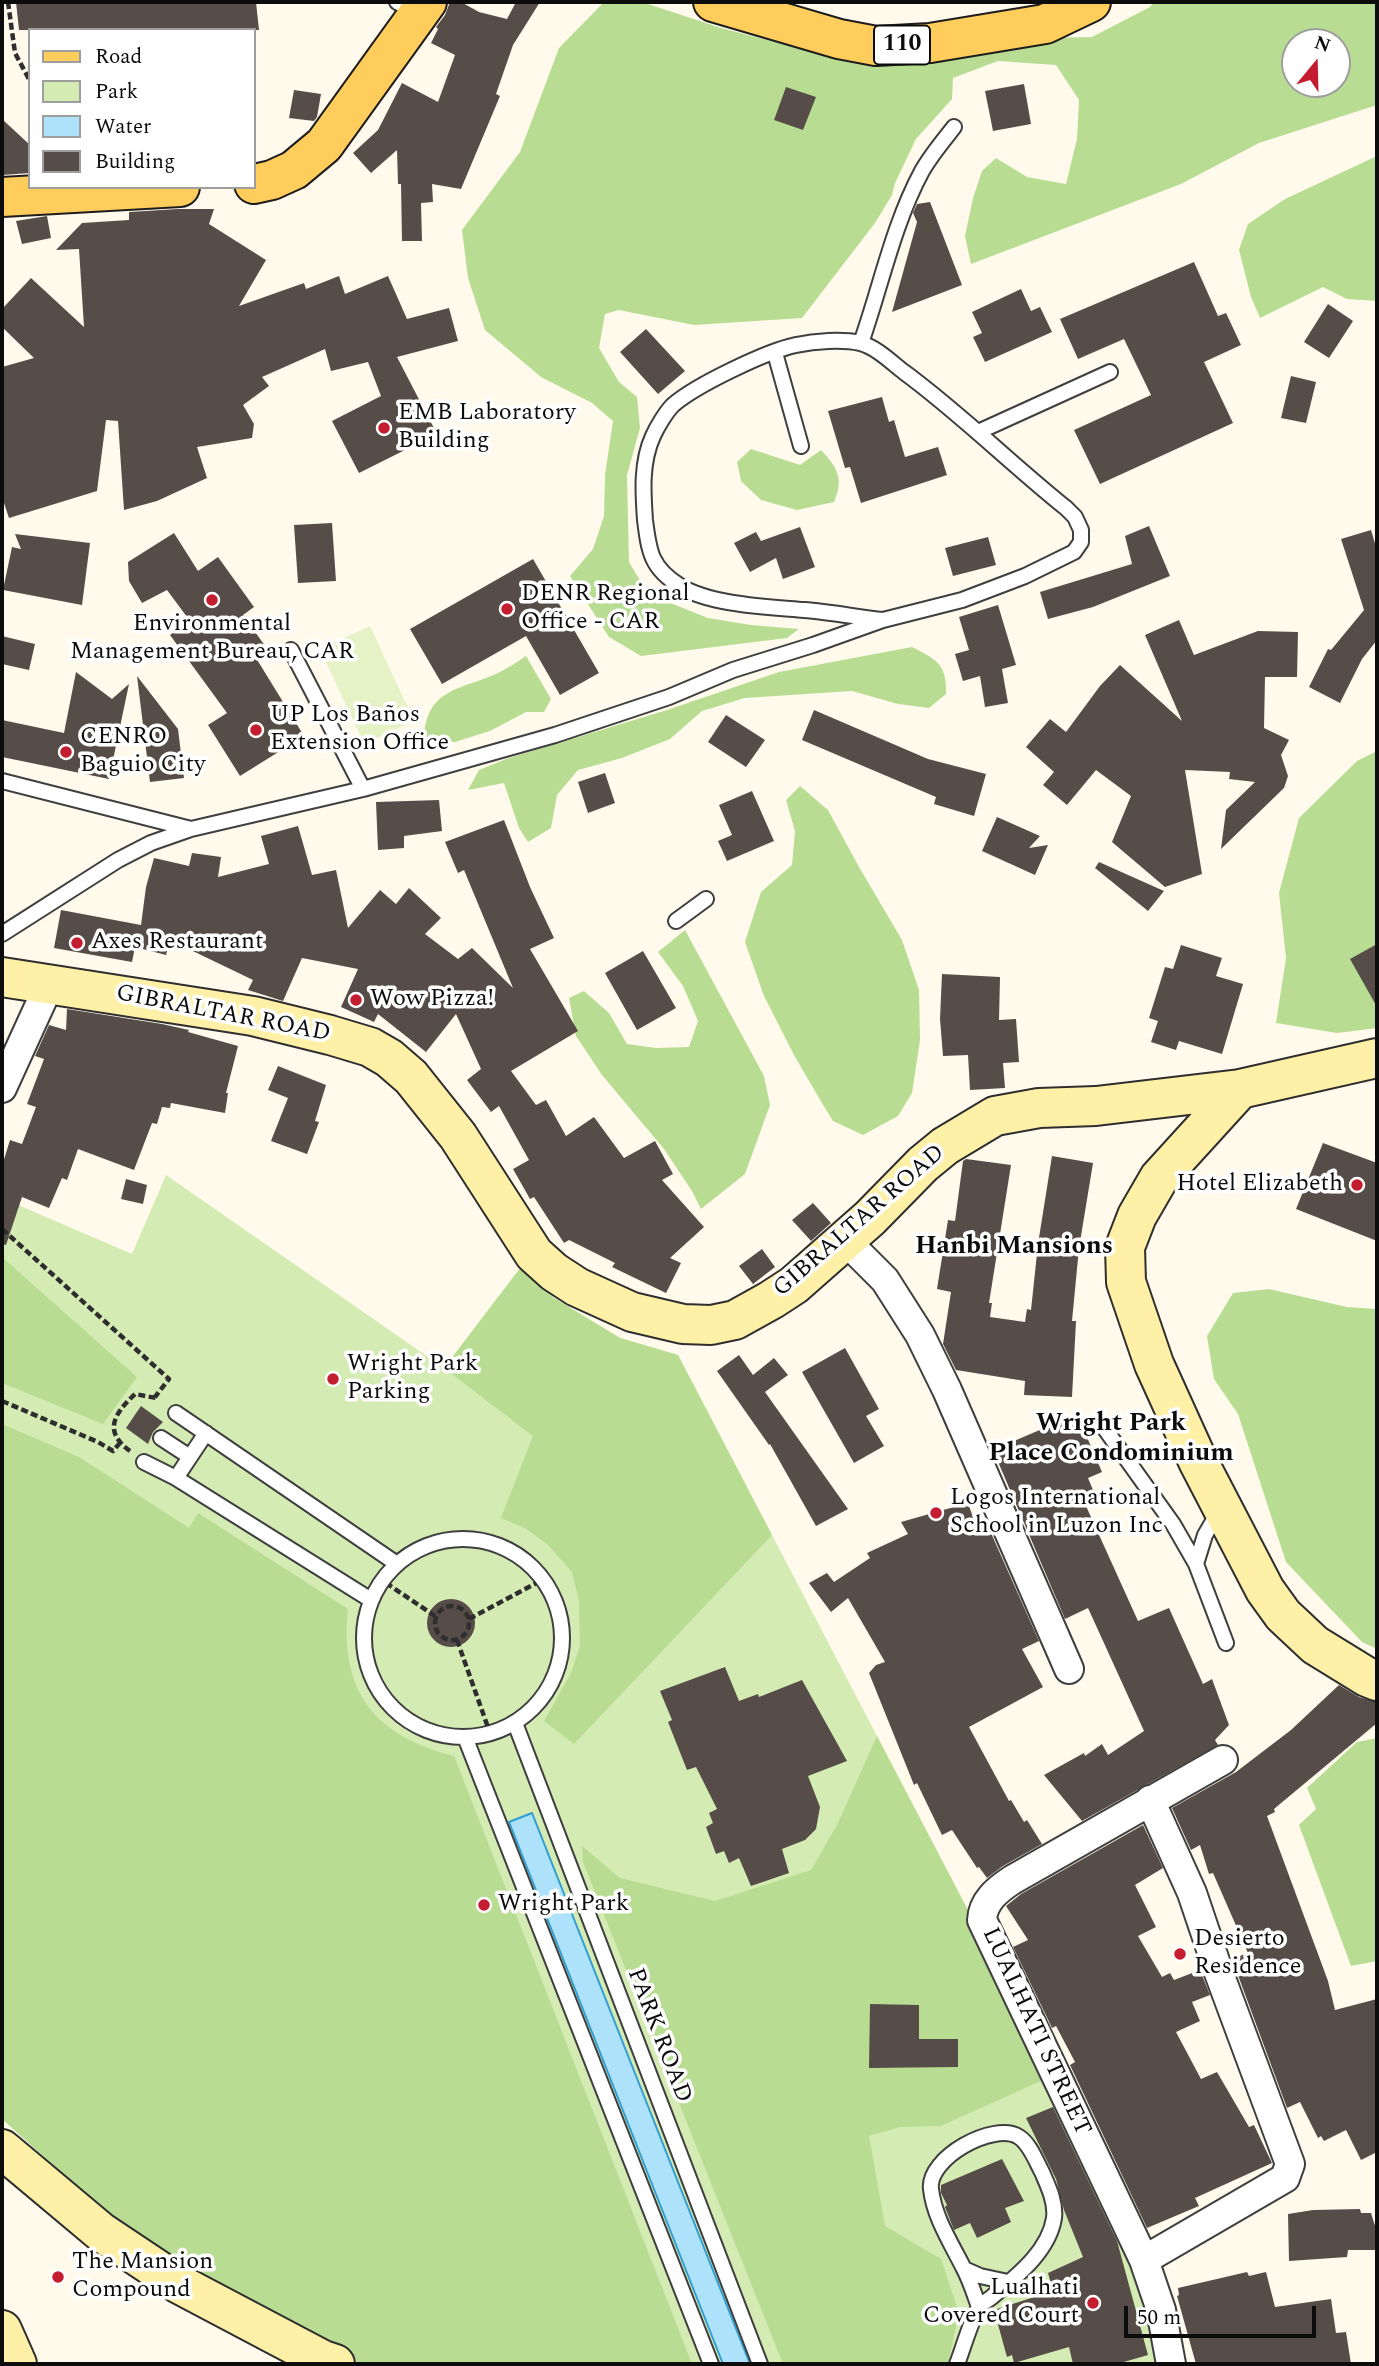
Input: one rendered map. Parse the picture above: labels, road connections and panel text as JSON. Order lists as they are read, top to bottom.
{
  "streets": {
    "main road": ["110"],
    "street": ["GIBRALTAR ROAD", "LUALHATI STREET"],
    "lane": ["PARK ROAD"]
  },
  "districts": ["Hanbi Mansions", "Wright Park Place Condominium"],
  "places": [
    "EMB Laboratory Building",
    "Environmental Management Bureau, CAR",
    "DENR Regional Office - CAR",
    "UP Los Baños Extension Office",
    "CENRO Baguio City",
    "Axes Restaurant",
    "Wow Pizza!",
    "Hotel Elizabeth",
    "Wright Park Parking",
    "Logos International School in Luzon Inc",
    "Wright Park",
    "Desierto Residence",
    "The Mansion Compound",
    "Lualhati Covered Court"
  ],
  "legend": [
    "Road",
    "Park",
    "Water",
    "Building"
  ],
  "scale_bar": "50 m",
  "north": "top"
}
